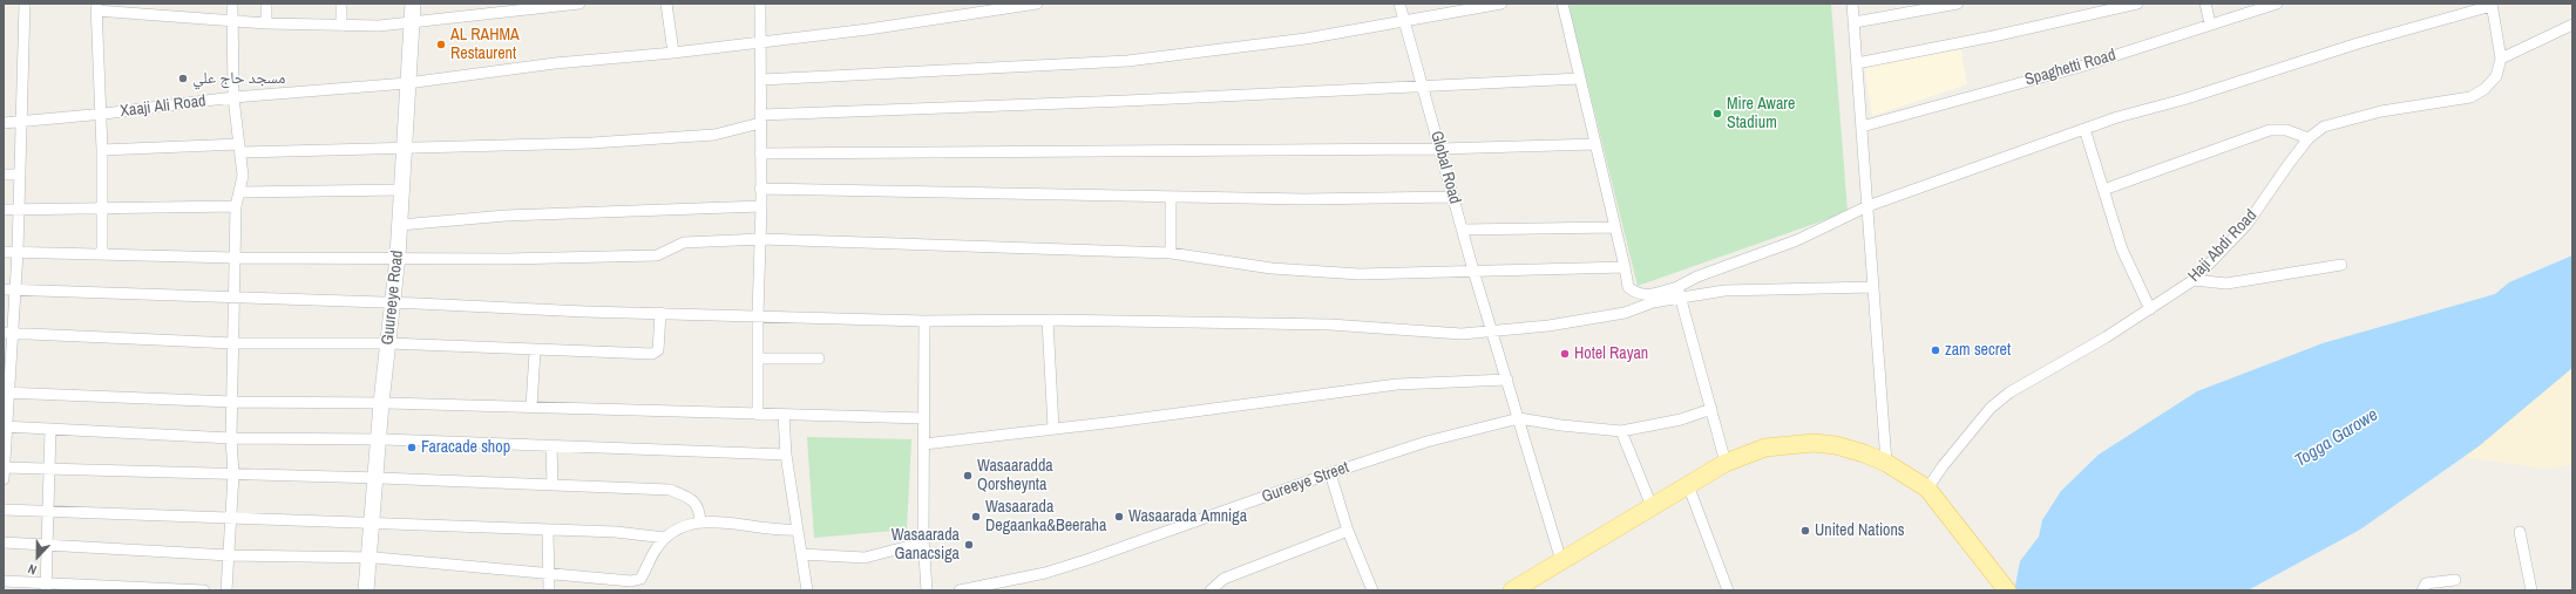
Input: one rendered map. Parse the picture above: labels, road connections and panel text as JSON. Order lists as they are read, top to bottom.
{
  "streets": {
    "street": [
      "Spaghetti Road",
      "Xaaji Ali Road",
      "Global Road",
      "Haji Abdi Road",
      "Guureeye Road",
      "Gureeye Street"
    ]
  },
  "crossings": [
    ["Xaaji Ali Road", "Guureeye Road"],
    ["Global Road", "Gureeye Street"]
  ],
  "water": ["Togga Garowe"],
  "places": [
    "AL RAHMA Restaurent",
    "مسجد حاج علي",
    "Mire Aware Stadium",
    "zam secret",
    "Hotel Rayan",
    "Faracade shop",
    "Wasaaradda Qorsheynta",
    "Wasaarada Degaanka&Beeraha",
    "Wasaarada Amniga",
    "United Nations",
    "Wasaarada Ganacsiga"
  ],
  "north": "bottom"
}
